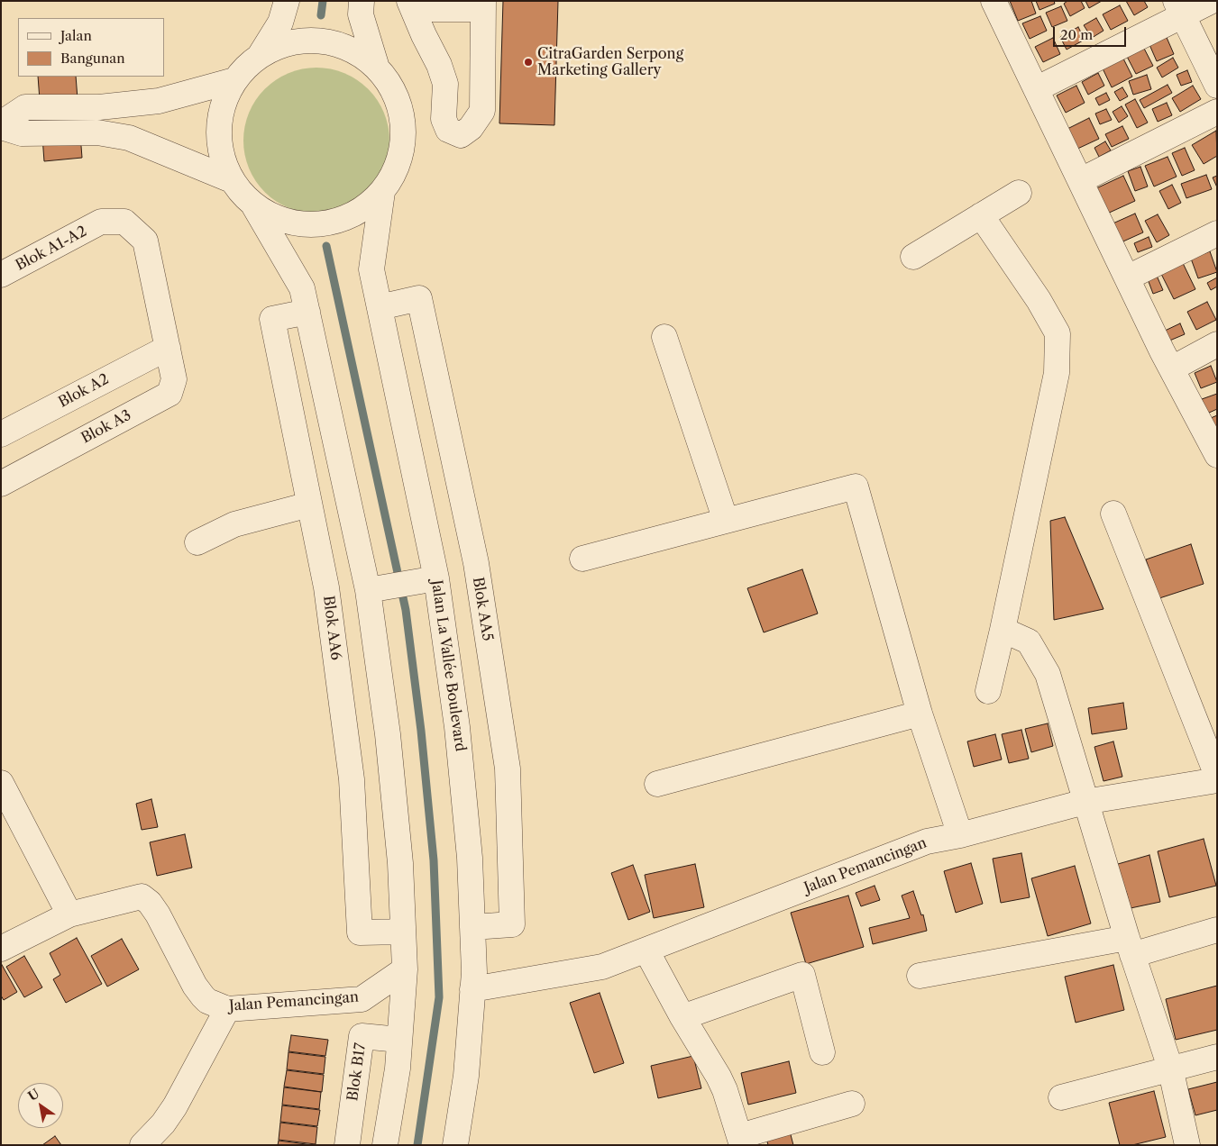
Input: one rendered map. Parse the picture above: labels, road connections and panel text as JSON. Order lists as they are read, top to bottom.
{
  "streets": {
    "street": [
      "Blok A1-A2",
      "Blok A2",
      "Blok A3",
      "Blok AA5",
      "Blok AA6",
      "Jalan La Vallée Boulevard",
      "Jalan Pemancingan",
      "Blok B17"
    ]
  },
  "crossings": [
    ["Blok A1-A2", "Blok A3"],
    ["Blok A2", "Blok A3"],
    ["Blok AA5", "Jalan La Vallée Boulevard"],
    ["Jalan La Vallée Boulevard", "Jalan Pemancingan"]
  ],
  "places": ["CitraGarden Serpong Marketing Gallery"],
  "legend": ["Jalan", "Bangunan"],
  "scale_bar": "20 m",
  "north": "top left"
}
